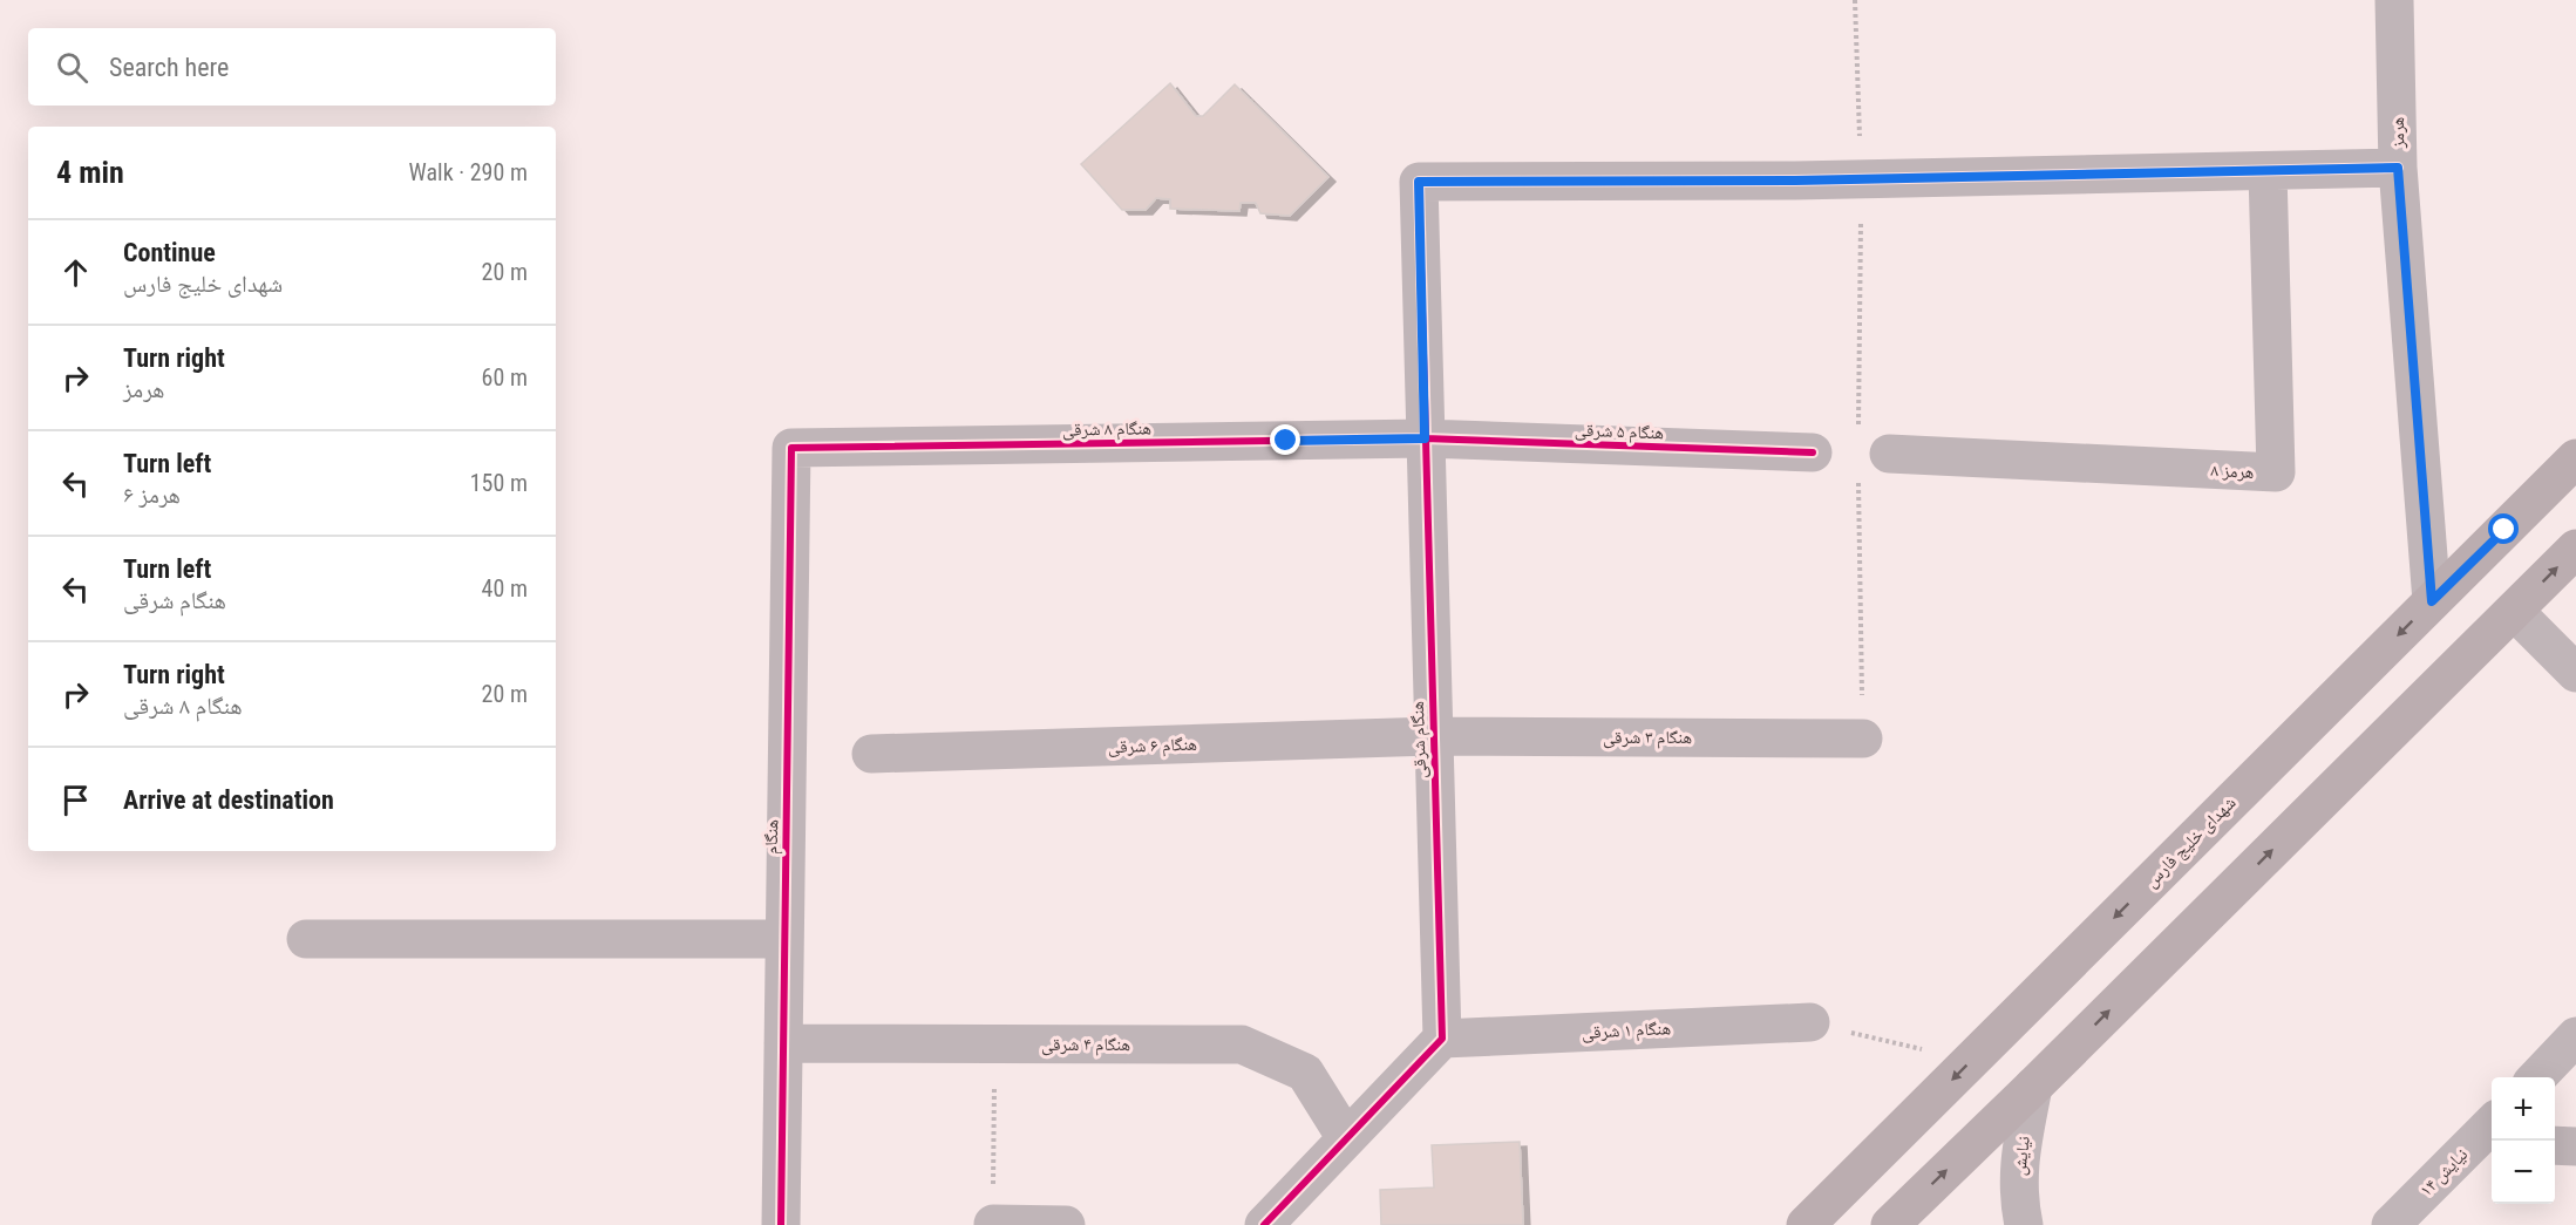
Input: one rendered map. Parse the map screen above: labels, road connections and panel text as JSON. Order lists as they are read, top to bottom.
{
  "streets": {
    "main road": ["شهدای خلیج فارس"],
    "street": [
      "هرمز",
      "هنگام ۸ شرقی",
      "هنگام ۵ شرقی",
      "هرمز ۸",
      "هنگام ۳ شرقی",
      "هنگام شرقی",
      "هنگام ۶ شرقی",
      "هنگام",
      "هنگام ۱ شرقی",
      "هنگام ۴ شرقی",
      "نیایش",
      "نیایش ۱۴"
    ]
  },
  "crossings": [
    ["هرمز", "شهدای خلیج فارس"],
    ["هنگام ۸ شرقی", "هنگام ۵ شرقی"],
    ["هنگام ۸ شرقی", "هنگام شرقی"],
    ["هنگام ۸ شرقی", "هنگام"],
    ["هنگام ۵ شرقی", "هنگام شرقی"],
    ["هنگام ۳ شرقی", "هنگام شرقی"],
    ["هنگام ۳ شرقی", "هنگام ۶ شرقی"],
    ["هنگام شرقی", "هنگام ۶ شرقی"],
    ["هنگام شرقی", "هنگام ۱ شرقی"],
    ["هنگام", "هنگام ۴ شرقی"]
  ],
  "page": {
    "search": "Search here",
    "heading": ["4 min", "Walk · 290 m"],
    "list": [
      ["Continue", "شهدای خلیج فارس", "20 m"],
      ["Turn right", "هرمز", "60 m"],
      ["Turn left", "هرمز ۶", "150 m"],
      ["Turn left", "هنگام شرقی", "40 m"],
      ["Turn right", "هنگام ۸ شرقی", "20 m"],
      "Arrive at destination"
    ],
    "map_buttons": ["+", "−"]
  }
}
